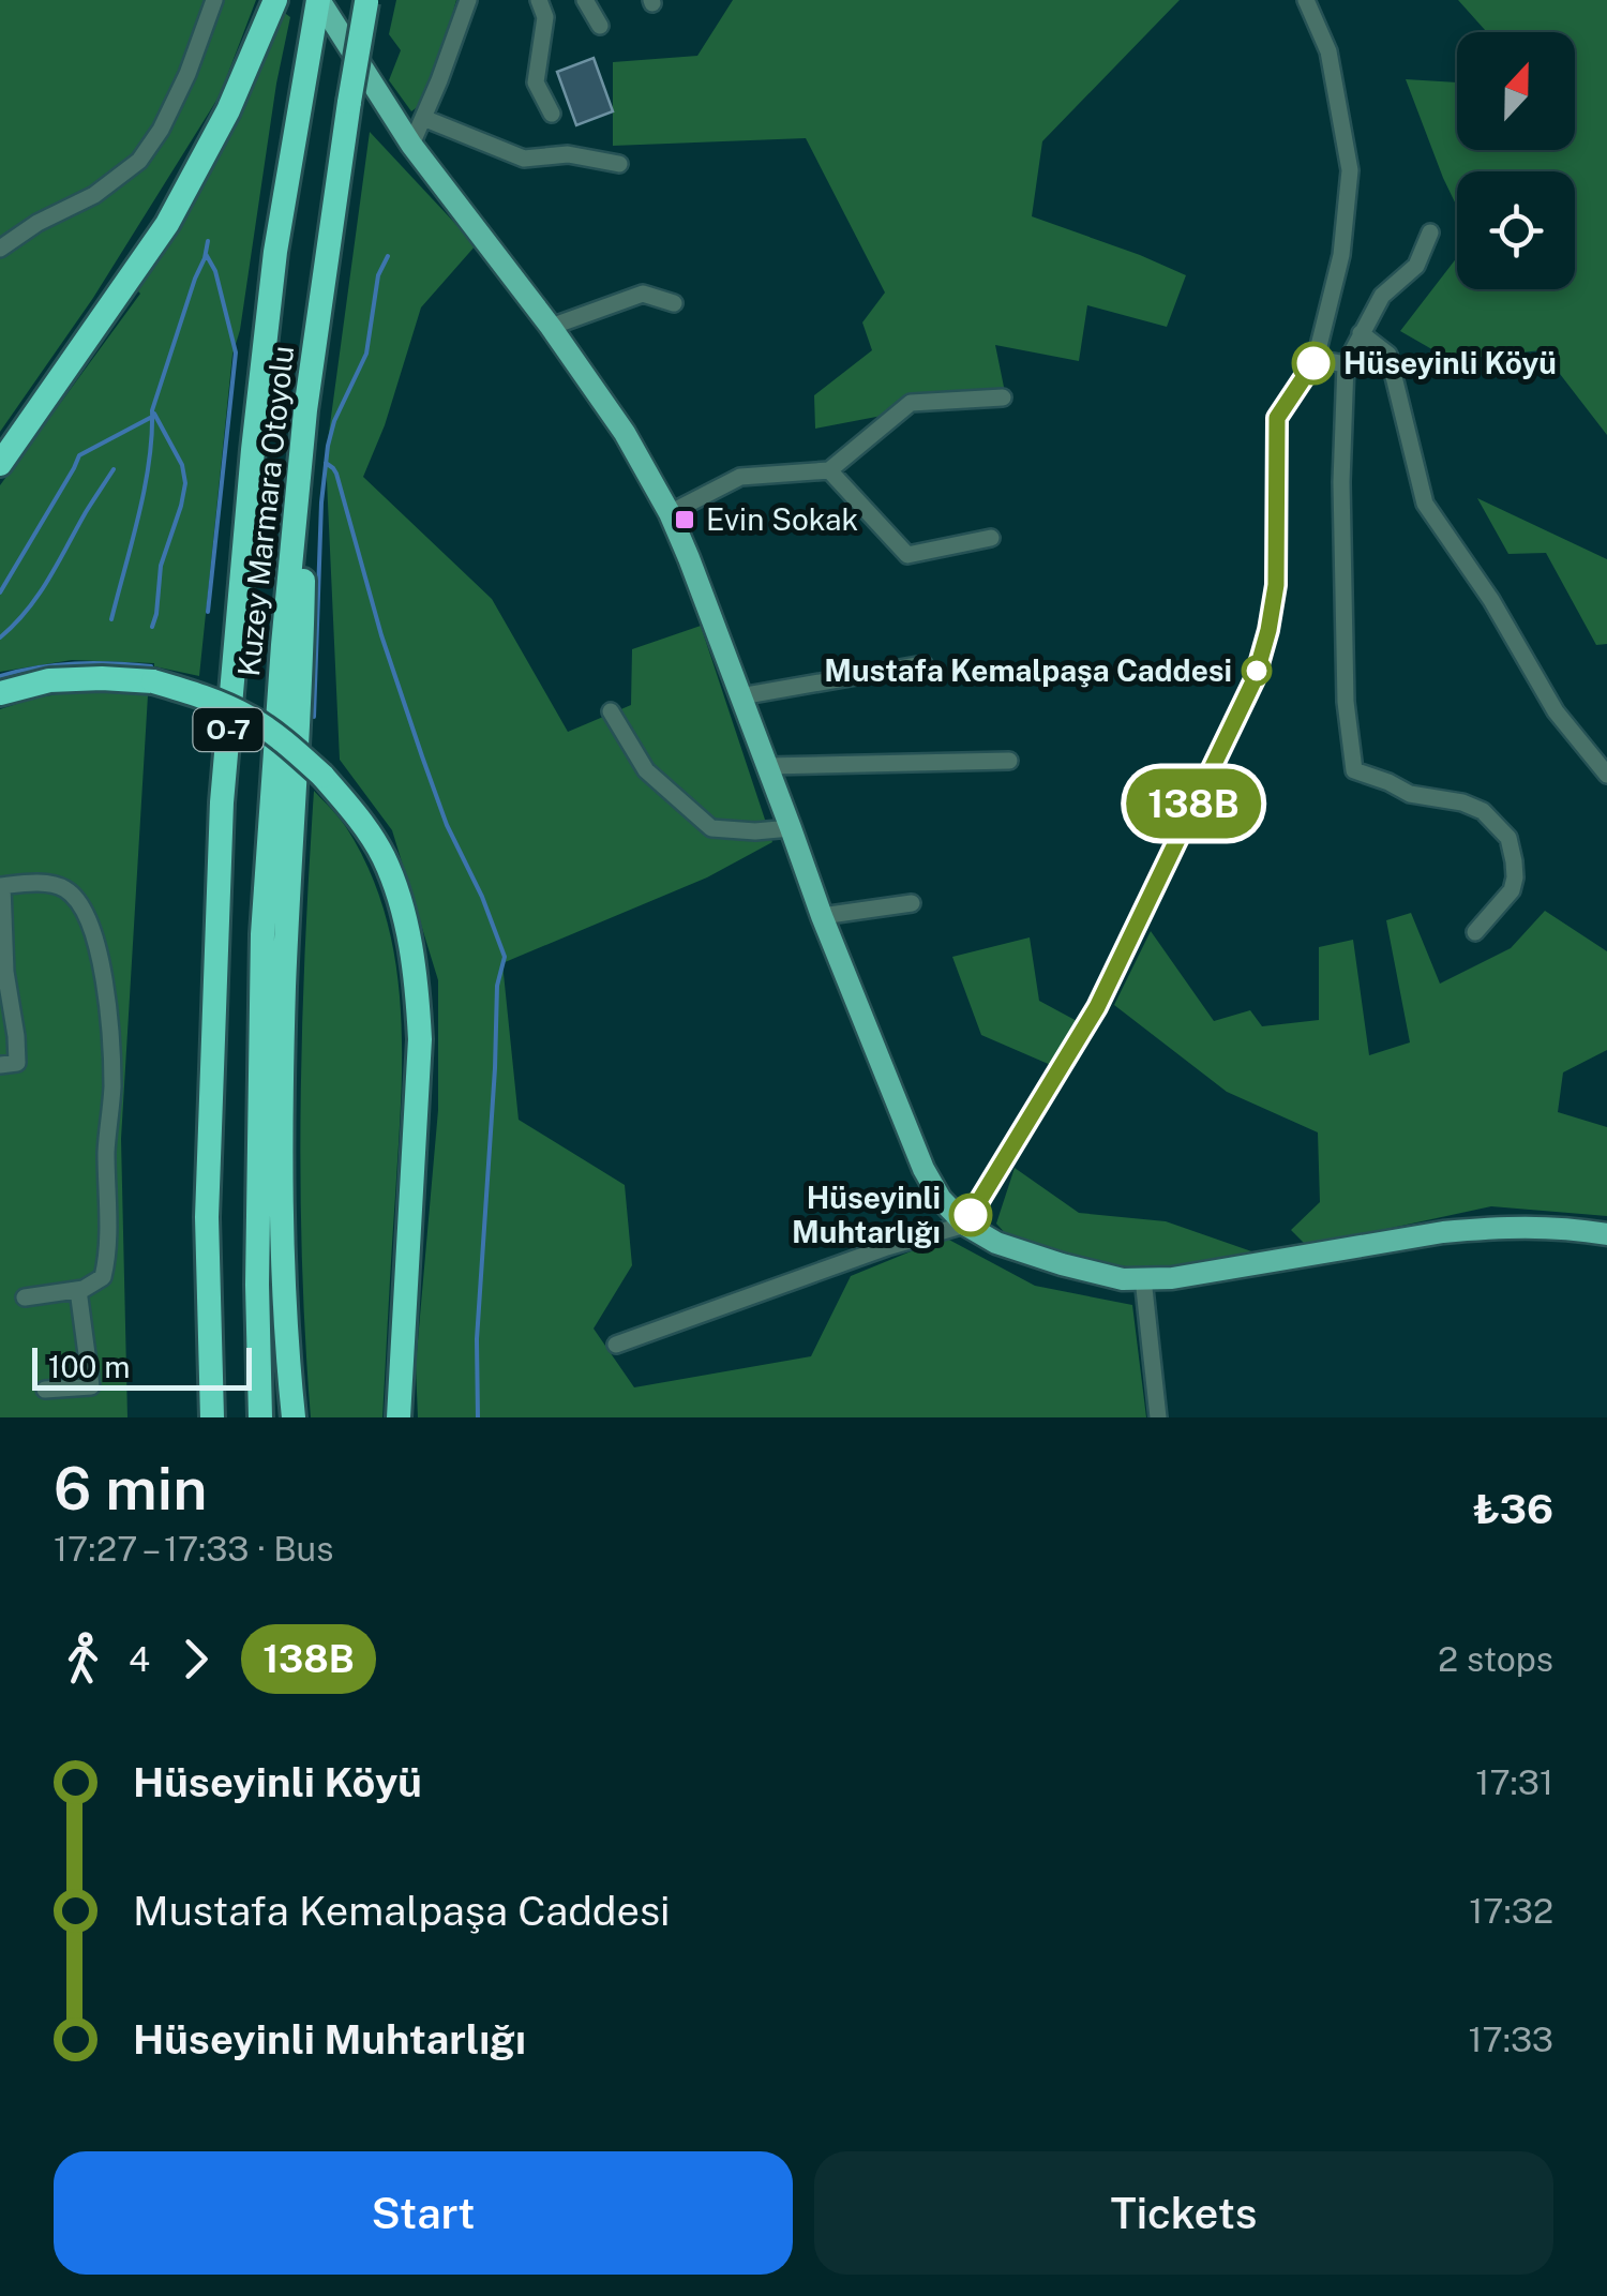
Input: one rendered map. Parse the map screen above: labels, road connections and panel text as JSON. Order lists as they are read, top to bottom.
{
  "streets": {
    "highway": ["Kuzey Marmara Otoyolu", "O-7"]
  },
  "places": {
    "other": ["Hüseyinli Köyü", "Mustafa Kemalpaşa Caddesi", "Hüseyinli Muhtarlığı"],
    "transit": ["Evin Sokak"]
  },
  "lines": ["bus line 138B"],
  "scale_bar": "100 m",
  "north": "top",
  "page": {
    "on_map": "138B",
    "scale": "100 m",
    "heading": ["6 min", "17:27 – 17:33 · Bus", "₺36"],
    "legs": ["4", "138B", "2 stops"],
    "list": [
      {
        "name": "Hüseyinli Köyü",
        "value": "17:31"
      },
      {
        "name": "Mustafa Kemalpaşa Caddesi",
        "value": "17:32"
      },
      {
        "name": "Hüseyinli Muhtarlığı",
        "value": "17:33"
      }
    ],
    "buttons": ["Start", "Tickets"]
  }
}
